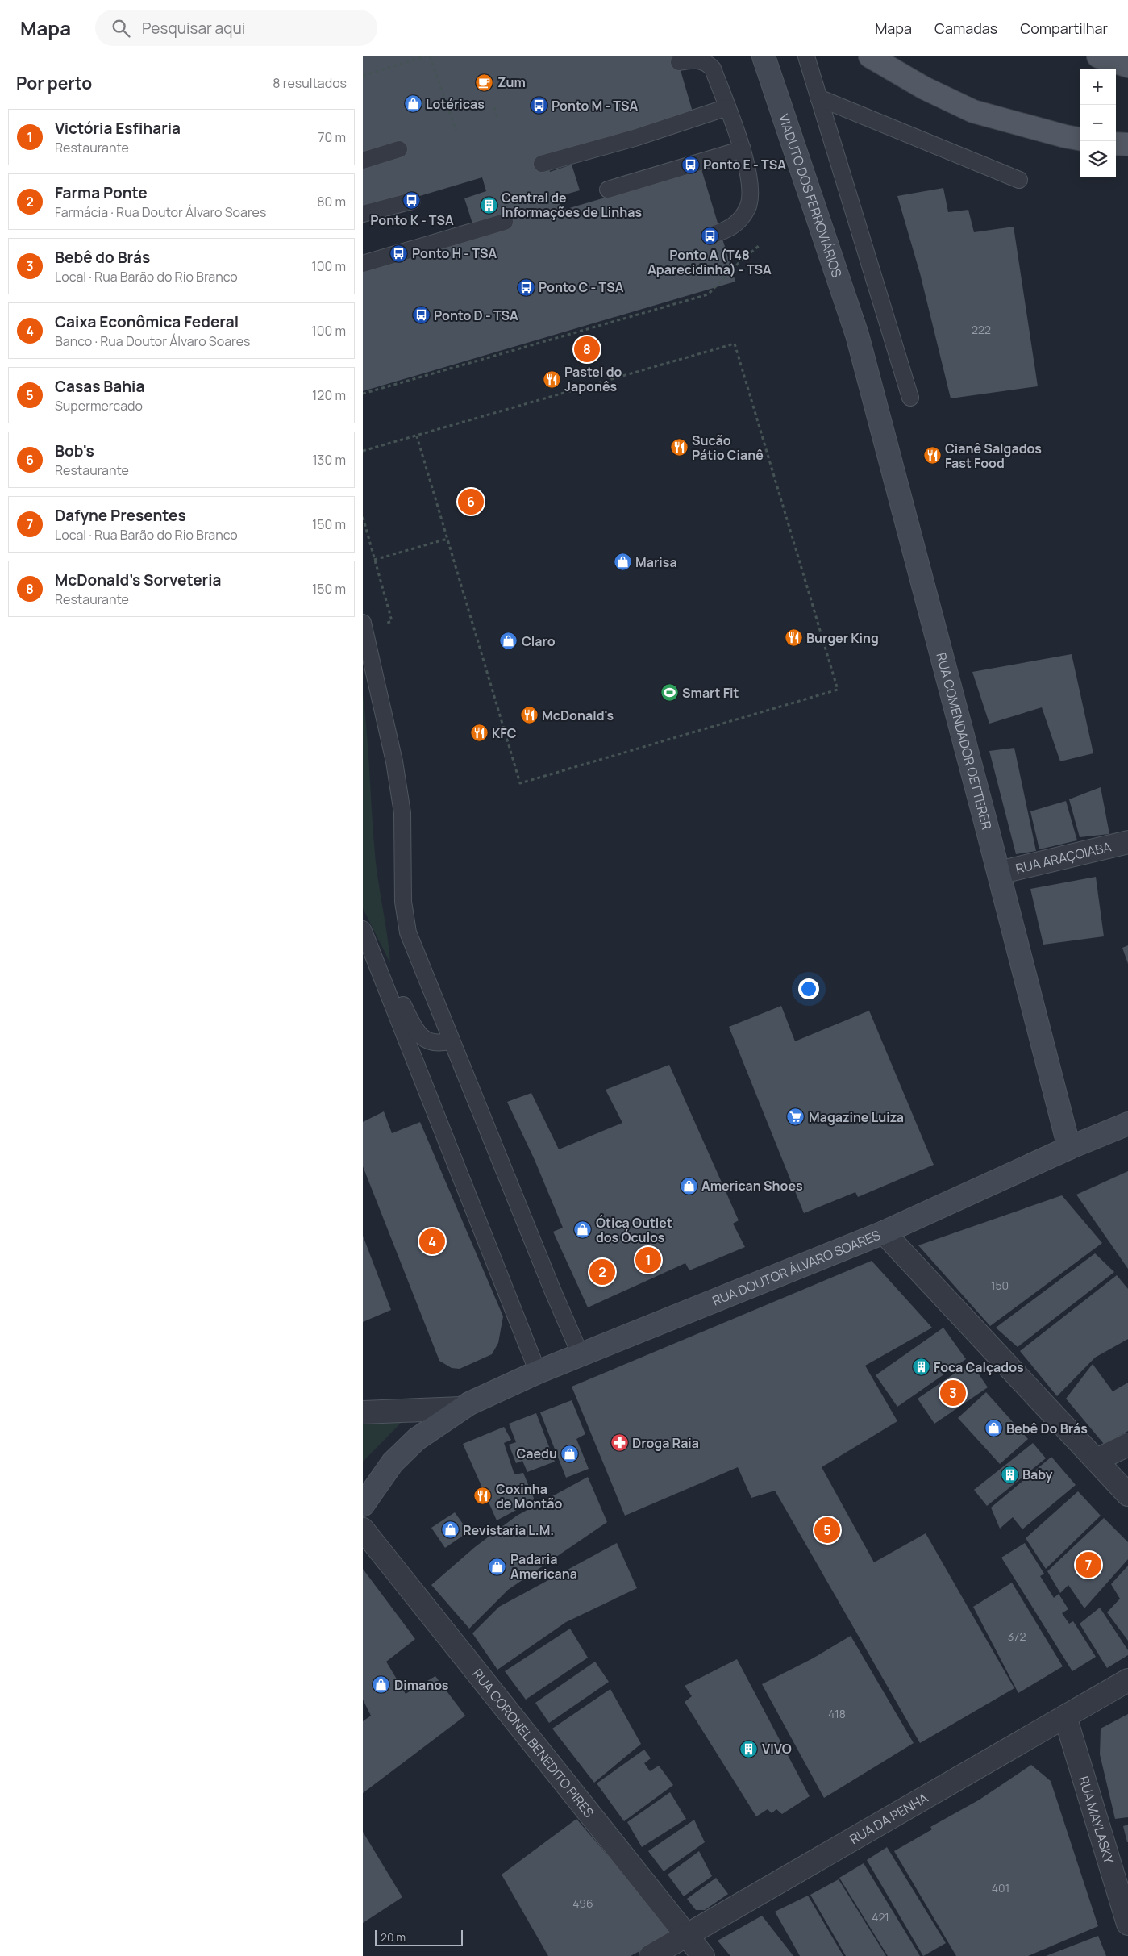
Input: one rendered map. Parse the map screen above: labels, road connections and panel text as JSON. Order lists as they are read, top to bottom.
{
  "streets": {
    "main road": ["VIADUTO DOS FERROVIÁRIOS", "RUA COMENDADOR OETTERER", "RUA DOUTOR ÁLVARO SOARES"],
    "street": [
      "RUA ARAÇOIABA",
      "RUA CORONEL BENEDITO PIRES",
      "RUA DA PENHA",
      "RUA MAYLASKY"
    ]
  },
  "crossings": [
    ["VIADUTO DOS FERROVIÁRIOS", "RUA COMENDADOR OETTERER"],
    ["RUA COMENDADOR OETTERER", "RUA ARAÇOIABA"],
    ["RUA COMENDADOR OETTERER", "RUA DOUTOR ÁLVARO SOARES"],
    ["RUA CORONEL BENEDITO PIRES", "RUA DA PENHA"],
    ["RUA DA PENHA", "RUA MAYLASKY"]
  ],
  "places": {
    "cafe": ["Zum"],
    "shop": [
      "Lotéricas",
      "Marisa",
      "Claro",
      "American Shoes",
      "Ótica Outlet dos Óculos",
      "Bebê Do Brás",
      "Caedu",
      "Revistaria L.M.",
      "Padaria Americana",
      "Dimanos"
    ],
    "bus stop": [
      "Ponto M - TSA",
      "Ponto E - TSA",
      "Ponto K - TSA",
      "Ponto A (T48 Aparecidinha) - TSA",
      "Ponto H - TSA",
      "Ponto C - TSA",
      "Ponto D - TSA"
    ],
    "building": [
      "Central de Informações de Linhas",
      "Foca Calçados",
      "Baby",
      "VIVO"
    ],
    "restaurant": [
      "Pastel do Japonês",
      "Sucão Pátio Cianê",
      "Cianê Salgados Fast Food",
      "Burger King",
      "McDonald's",
      "KFC",
      "Coxinha de Montão"
    ],
    "sports": ["Smart Fit"],
    "supermarket": ["Magazine Luiza"],
    "pharmacy": ["Droga Raia"]
  },
  "house_numbers": [
    "222",
    "150",
    "372",
    "418",
    "401",
    "496",
    "421"
  ],
  "scale_bar": "20 m",
  "page": {
    "header": "Mapa",
    "search": "Pesquisar aqui",
    "nav": ["Mapa", "Camadas", "Compartilhar"],
    "heading": ["Por perto", "8 resultados"],
    "map_buttons": ["+", "−"],
    "list": [
      {
        "mark": "1",
        "name": "Victória Esfiharia",
        "note": "Restaurante",
        "value": "70 m"
      },
      {
        "mark": "2",
        "name": "Farma Ponte",
        "note": "Farmácia · Rua Doutor Álvaro Soares",
        "value": "80 m"
      },
      {
        "mark": "3",
        "name": "Bebê do Brás",
        "note": "Local · Rua Barão do Rio Branco",
        "value": "100 m"
      },
      {
        "mark": "4",
        "name": "Caixa Econômica Federal",
        "note": "Banco · Rua Doutor Álvaro Soares",
        "value": "100 m"
      },
      {
        "mark": "5",
        "name": "Casas Bahia",
        "note": "Supermercado",
        "value": "120 m"
      },
      {
        "mark": "6",
        "name": "Bob's",
        "note": "Restaurante",
        "value": "130 m"
      },
      {
        "mark": "7",
        "name": "Dafyne Presentes",
        "note": "Local · Rua Barão do Rio Branco",
        "value": "150 m"
      },
      {
        "mark": "8",
        "name": "McDonald's Sorveteria",
        "note": "Restaurante",
        "value": "150 m"
      }
    ],
    "pins": [
      "8",
      "6",
      "4",
      "1",
      "2",
      "3",
      "5",
      "7"
    ],
    "scale": "20 m"
  }
}
